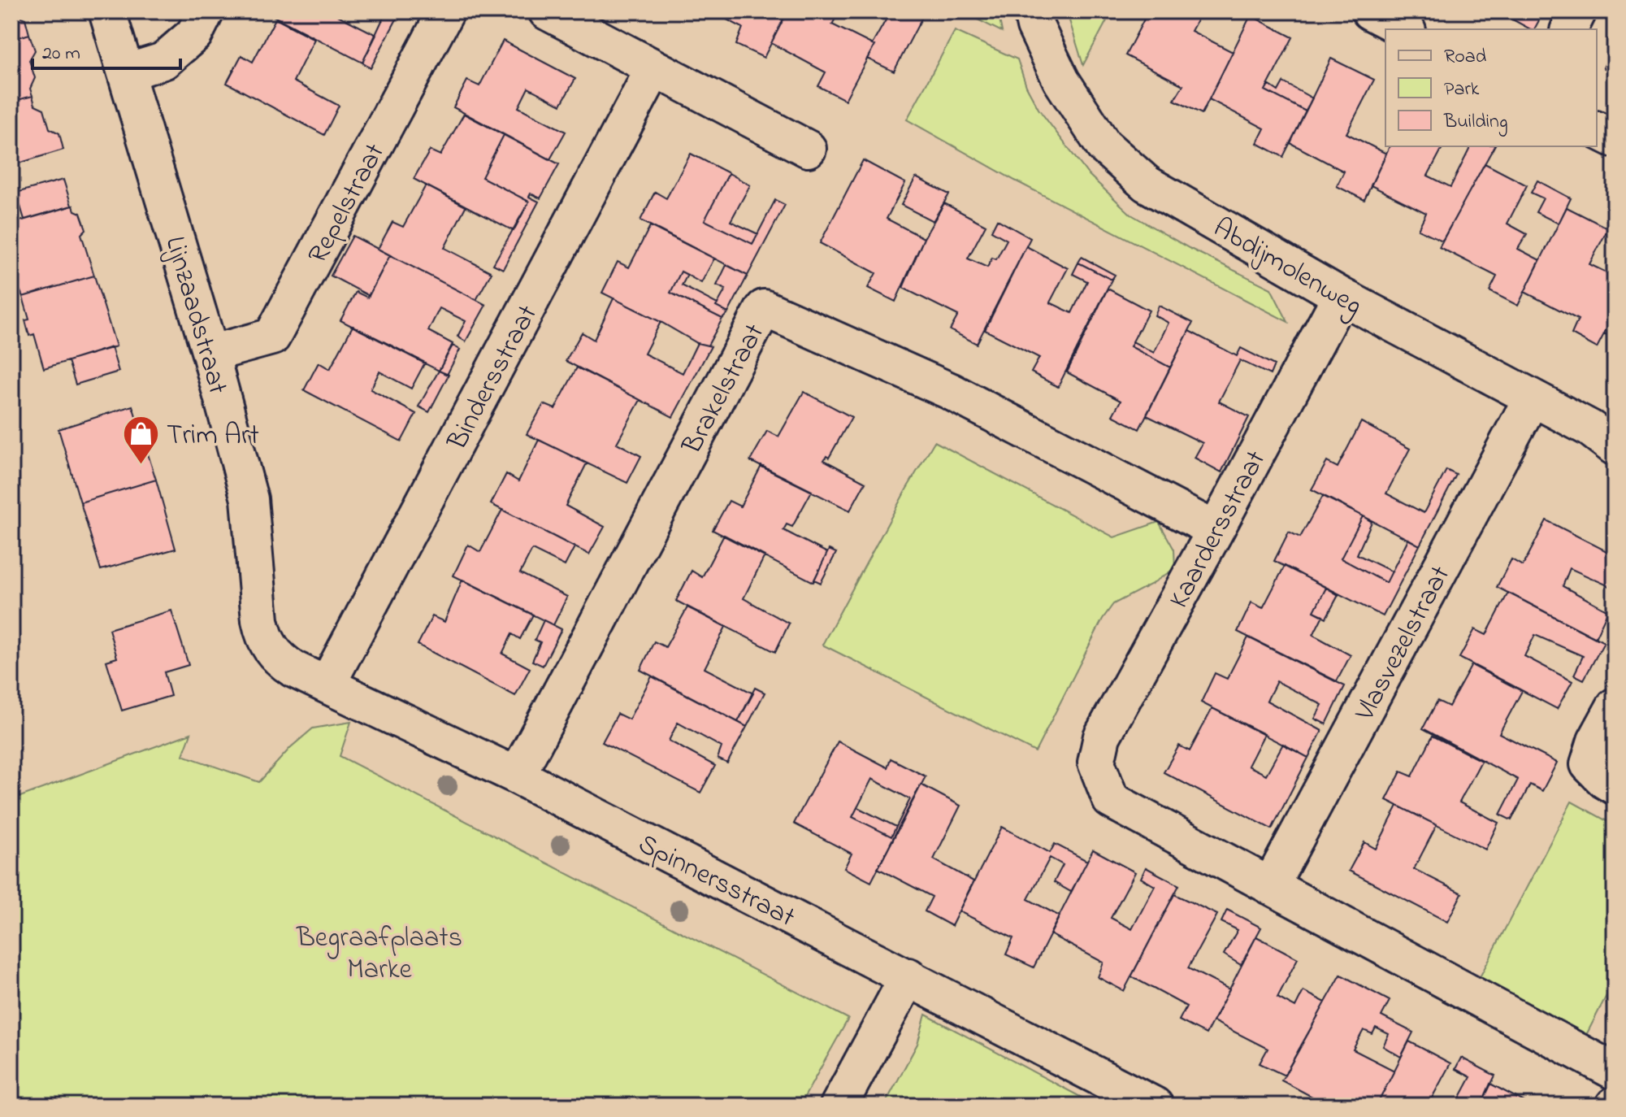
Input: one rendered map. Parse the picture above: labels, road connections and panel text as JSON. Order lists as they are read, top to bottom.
{
  "streets": {
    "street": [
      "Repelstraat",
      "Abdijmolenweg",
      "Lijnzaadstraat",
      "Bindersstraat",
      "Brakelstraat",
      "Kaardersstraat",
      "Vlasvezelstraat",
      "Spinnersstraat"
    ]
  },
  "crossings": [
    ["Repelstraat", "Lijnzaadstraat"],
    ["Abdijmolenweg", "Kaardersstraat"],
    ["Abdijmolenweg", "Vlasvezelstraat"],
    ["Lijnzaadstraat", "Spinnersstraat"],
    ["Bindersstraat", "Spinnersstraat"],
    ["Brakelstraat", "Kaardersstraat"],
    ["Brakelstraat", "Spinnersstraat"],
    ["Kaardersstraat", "Vlasvezelstraat"]
  ],
  "parks": ["Begraafplaats Marke"],
  "places": {
    "shop": ["Trim Art"]
  },
  "legend": ["Road", "Park", "Building"],
  "scale_bar": "20 m"
}
